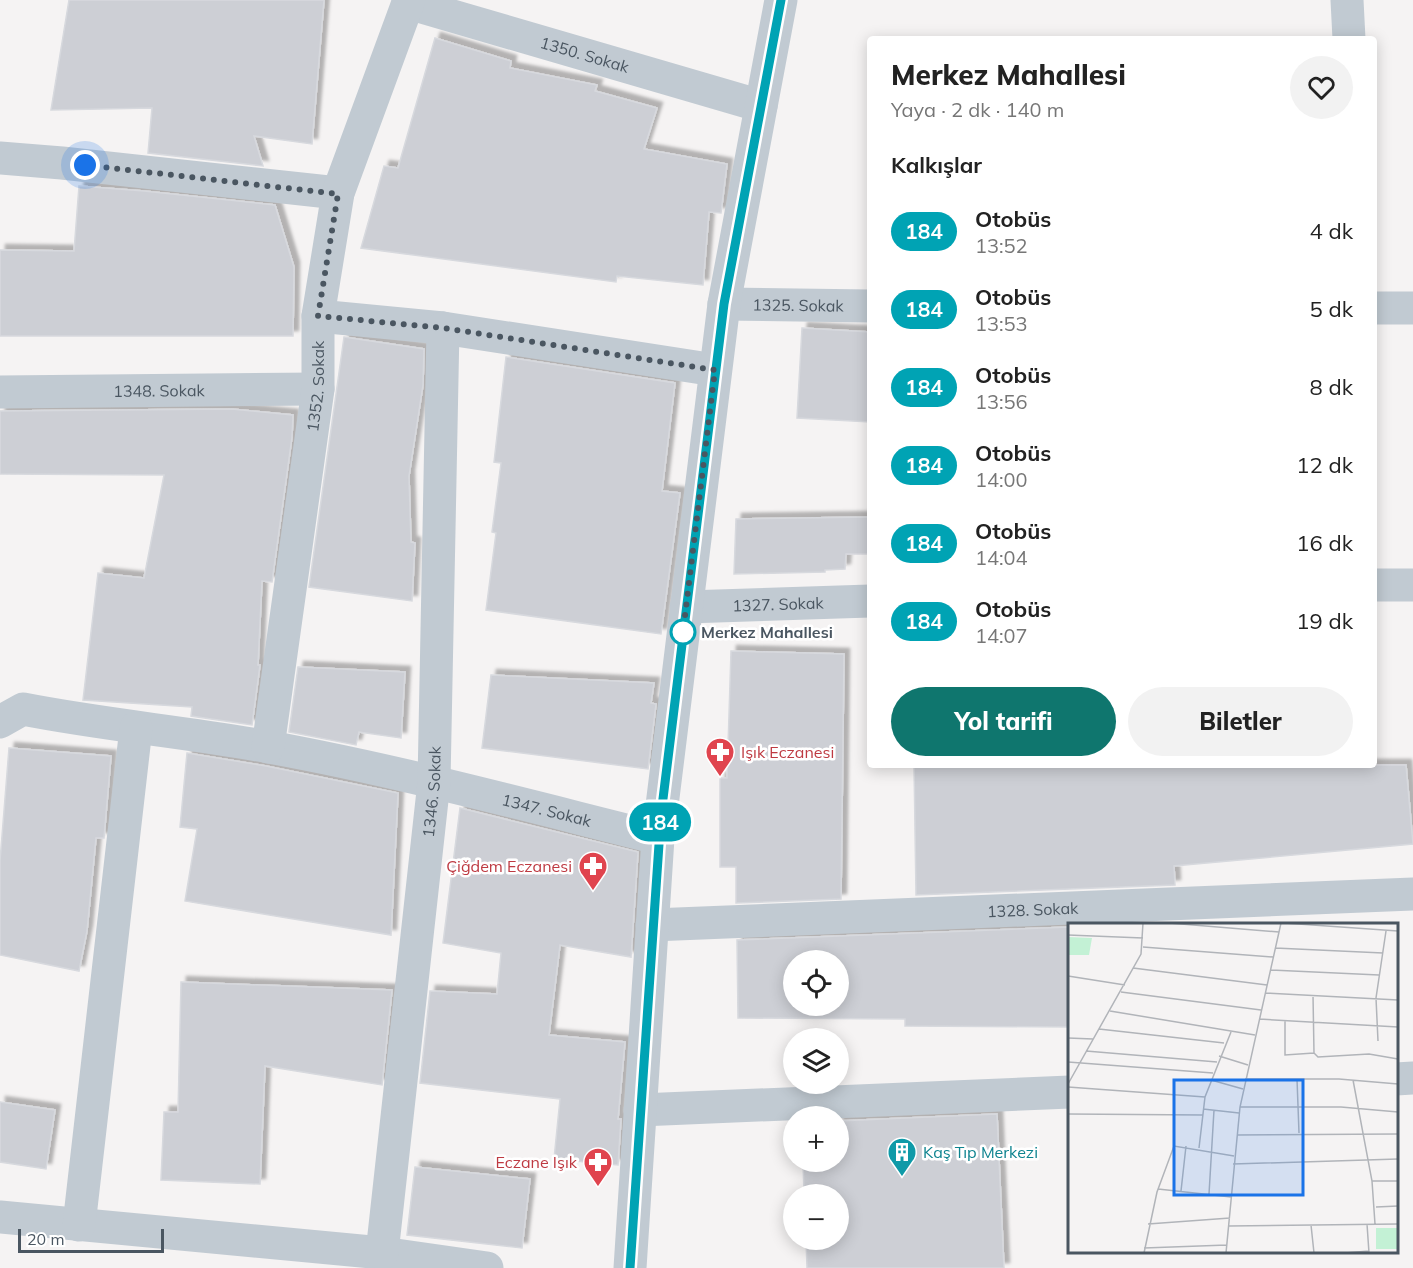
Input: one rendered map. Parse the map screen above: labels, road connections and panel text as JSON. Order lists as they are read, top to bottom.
{
  "streets": {
    "street": [
      "1350. Sokak",
      "1325. Sokak",
      "1352. Sokak",
      "1348. Sokak",
      "1327. Sokak",
      "1346. Sokak",
      "1347. Sokak",
      "1328. Sokak"
    ]
  },
  "crossings": [
    ["1350. Sokak", "1352. Sokak"],
    ["1352. Sokak", "1348. Sokak"],
    ["1352. Sokak", "1347. Sokak"],
    ["1346. Sokak", "1347. Sokak"]
  ],
  "places": {
    "other": ["Merkez Mahallesi"],
    "pharmacy": ["Işık Eczanesi", "Çiğdem Eczanesi", "Eczane Işık"],
    "building": ["Kaş Tıp Merkezi"]
  },
  "lines": ["bus line 184"],
  "scale_bar": "20 m",
  "page": {
    "on_map": "184",
    "heading": [
      ["Merkez Mahallesi", "Yaya · 2 dk · 140 m"],
      "Kalkışlar"
    ],
    "list": [
      {
        "mark": "184",
        "name": "Otobüs",
        "note": "13:52",
        "value": "4 dk"
      },
      {
        "mark": "184",
        "name": "Otobüs",
        "note": "13:53",
        "value": "5 dk"
      },
      {
        "mark": "184",
        "name": "Otobüs",
        "note": "13:56",
        "value": "8 dk"
      },
      {
        "mark": "184",
        "name": "Otobüs",
        "note": "14:00",
        "value": "12 dk"
      },
      {
        "mark": "184",
        "name": "Otobüs",
        "note": "14:04",
        "value": "16 dk"
      },
      {
        "mark": "184",
        "name": "Otobüs",
        "note": "14:07",
        "value": "19 dk"
      }
    ],
    "buttons": ["Yol tarifi", "Biletler"],
    "map_buttons": ["+", "−"],
    "scale": "20 m"
  }
}
